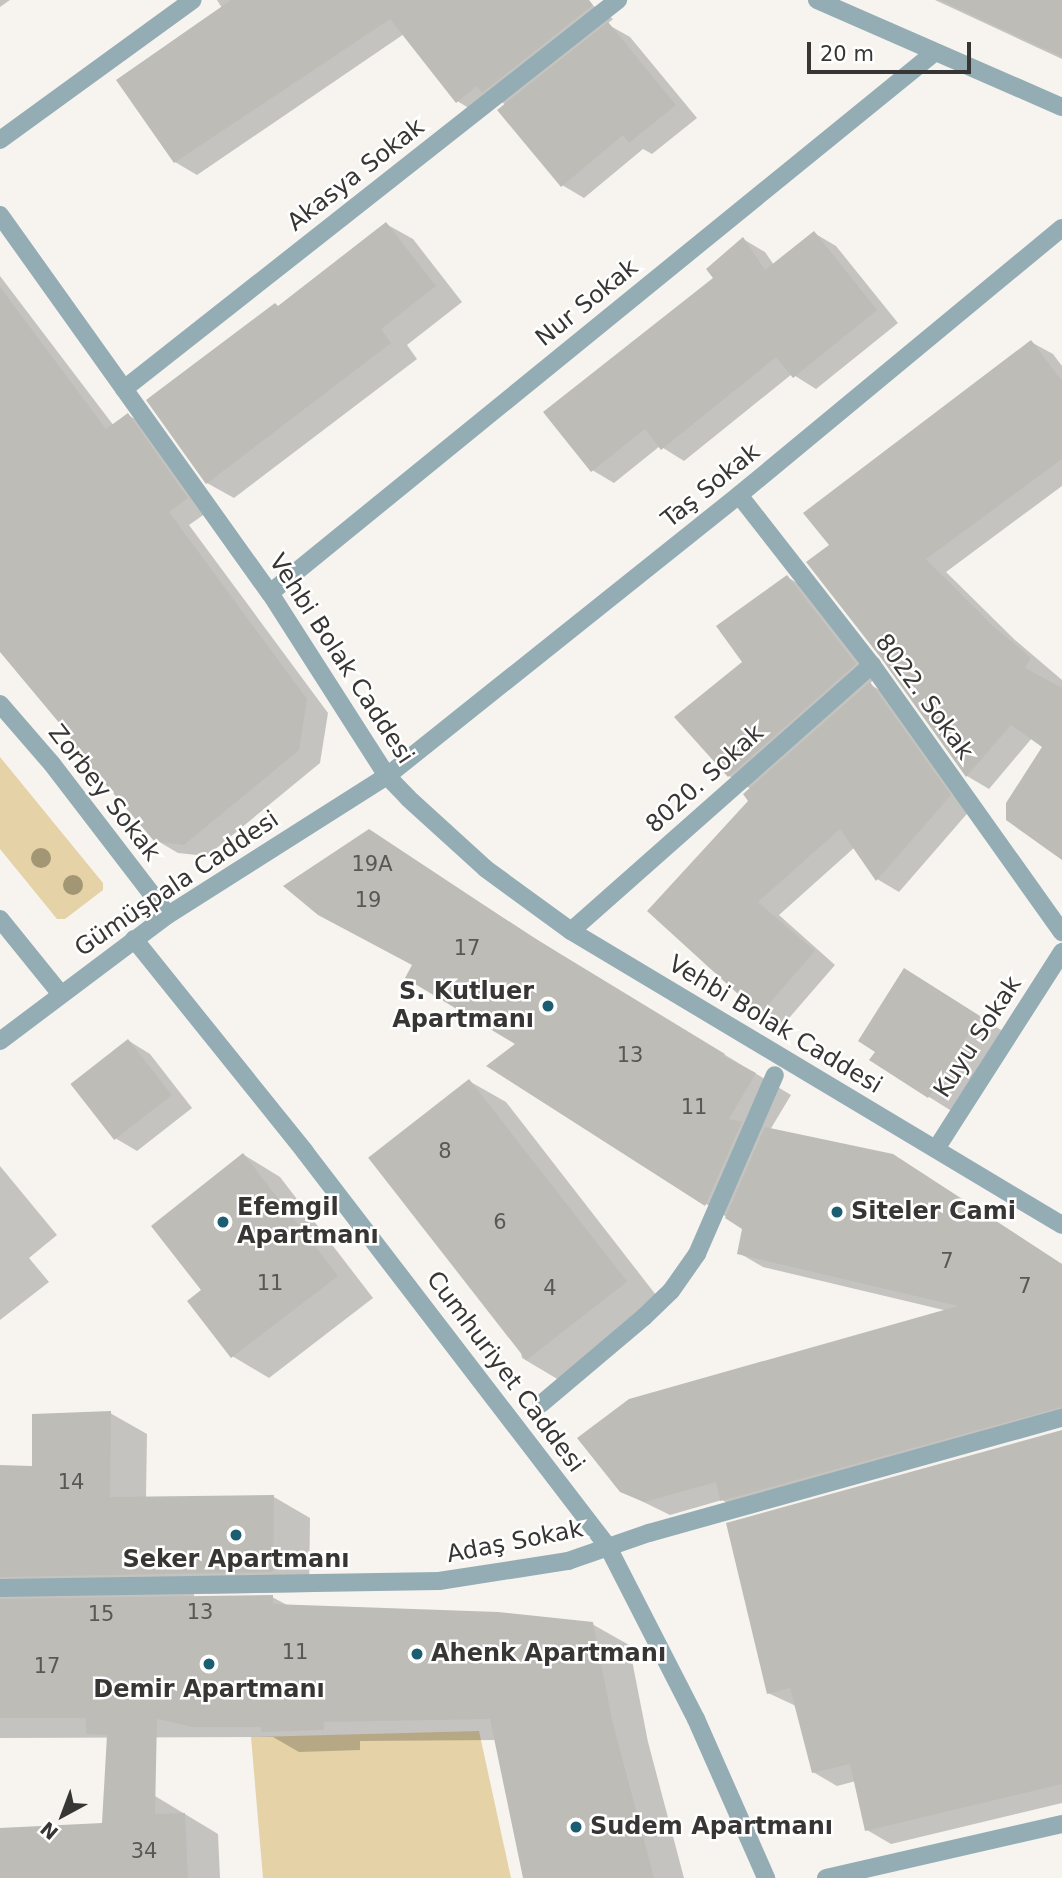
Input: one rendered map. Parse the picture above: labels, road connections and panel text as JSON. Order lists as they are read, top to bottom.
{
  "streets": {
    "street": [
      "Akasya Sokak",
      "Nur Sokak",
      "Taş Sokak",
      "Vehbi Bolak Caddesi",
      "8022. Sokak",
      "8020. Sokak",
      "Zorbey Sokak",
      "Gümüşpala Caddesi",
      "Kuyu Sokak",
      "Cumhuriyet Caddesi",
      "Adaş Sokak"
    ]
  },
  "crossings": [
    ["Akasya Sokak", "Vehbi Bolak Caddesi"],
    ["Nur Sokak", "Vehbi Bolak Caddesi"],
    ["Taş Sokak", "Vehbi Bolak Caddesi"],
    ["Taş Sokak", "8022. Sokak"],
    ["Taş Sokak", "Gümüşpala Caddesi"],
    ["Vehbi Bolak Caddesi", "8020. Sokak"],
    ["Vehbi Bolak Caddesi", "Gümüşpala Caddesi"],
    ["Vehbi Bolak Caddesi", "Kuyu Sokak"],
    ["8022. Sokak", "8020. Sokak"],
    ["Zorbey Sokak", "Gümüşpala Caddesi"],
    ["Gümüşpala Caddesi", "Cumhuriyet Caddesi"],
    ["Cumhuriyet Caddesi", "Adaş Sokak"]
  ],
  "places": [
    "S. Kutluer Apartmanı",
    "Siteler Cami",
    "Efemgil Apartmanı",
    "Seker Apartmanı",
    "Ahenk Apartmanı",
    "Demir Apartmanı",
    "Sudem Apartmanı"
  ],
  "house_numbers": [
    "19A",
    "19",
    "17",
    "13",
    "11",
    "8",
    "6",
    "7",
    "11",
    "7",
    "4",
    "14",
    "13",
    "15",
    "11",
    "17",
    "34"
  ],
  "scale_bar": "20 m",
  "north": "bottom left"
}
